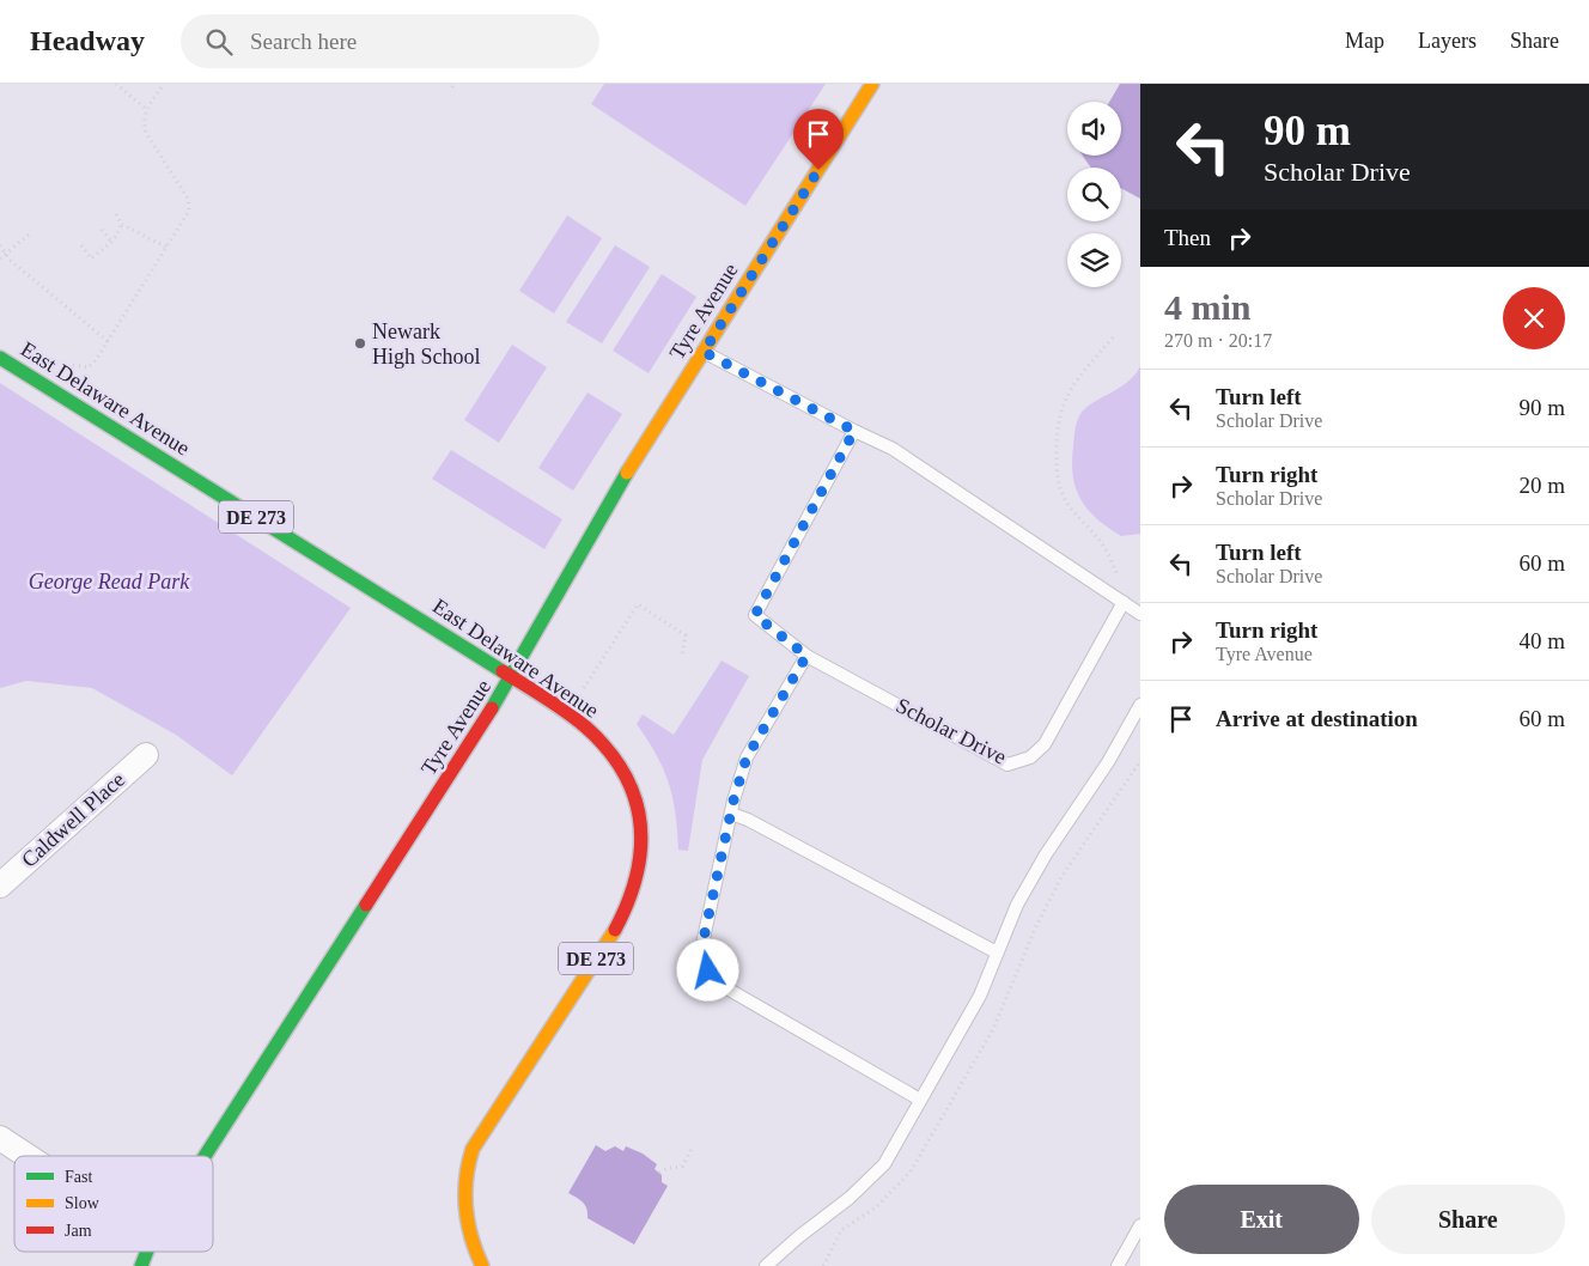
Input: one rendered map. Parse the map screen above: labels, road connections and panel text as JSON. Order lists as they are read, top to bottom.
{
  "streets": {
    "street": [
      "Tyre Avenue",
      "East Delaware Avenue",
      "DE 273",
      "Caldwell Place"
    ],
    "lane": ["Scholar Drive"]
  },
  "crossings": [
    ["Tyre Avenue", "East Delaware Avenue"]
  ],
  "parks": ["George Read Park"],
  "places": ["Newark High School"],
  "legend": ["Fast", "Slow", "Jam"],
  "page": {
    "header": "Headway",
    "search": "Search here",
    "nav": ["Map", "Layers", "Share"],
    "turn": ["90 m", "Scholar Drive"],
    "then": "Then",
    "heading": ["4 min", "270 m · 20:17"],
    "list": [
      {
        "name": "Turn left",
        "note": "Scholar Drive",
        "value": "90 m"
      },
      {
        "name": "Turn right",
        "note": "Scholar Drive",
        "value": "20 m"
      },
      {
        "name": "Turn left",
        "note": "Scholar Drive",
        "value": "60 m"
      },
      {
        "name": "Turn right",
        "note": "Tyre Avenue",
        "value": "40 m"
      },
      {
        "name": "Arrive at destination",
        "value": "60 m"
      }
    ],
    "buttons": ["Exit", "Share"]
  }
}
